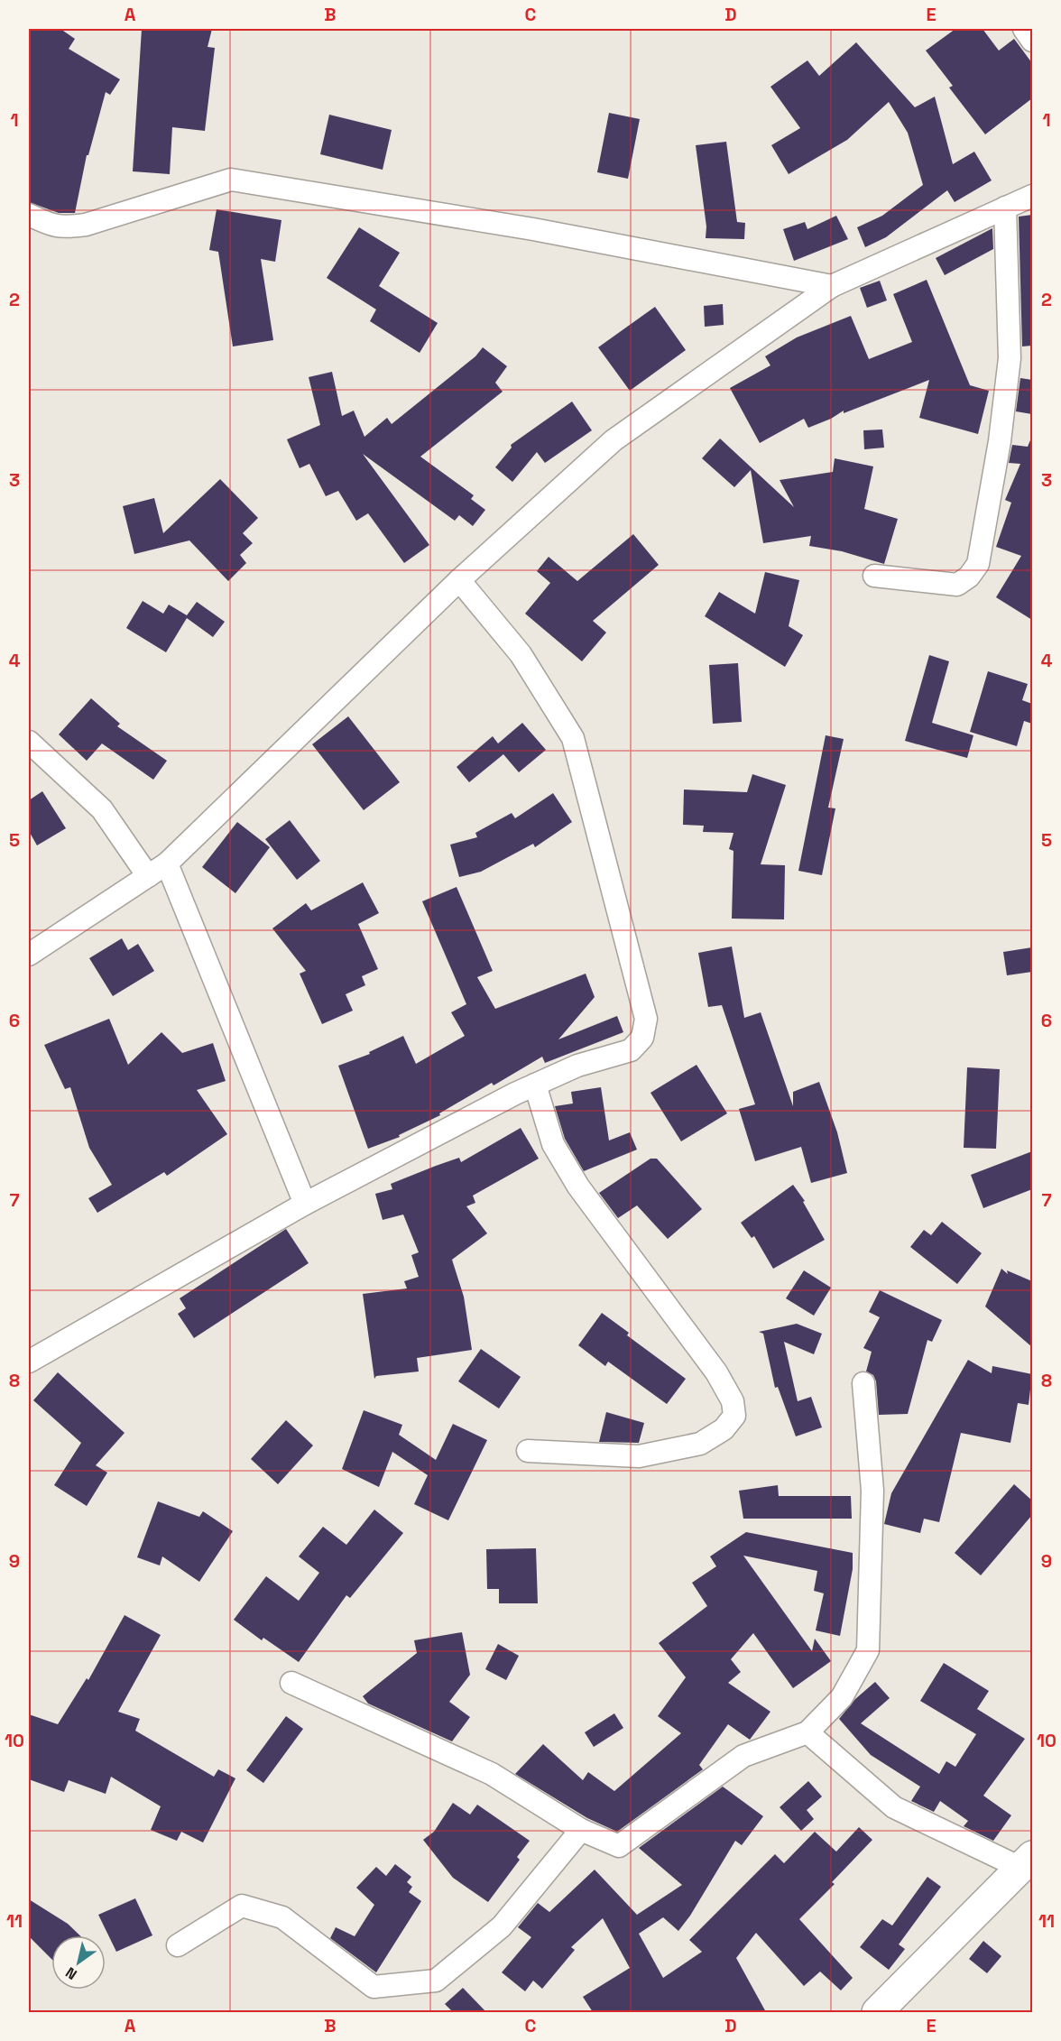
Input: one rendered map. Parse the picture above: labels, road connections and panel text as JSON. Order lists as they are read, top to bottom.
{
  "north": "bottom left",
  "grid": {
    "columns": [
      "A",
      "B",
      "C",
      "D",
      "E"
    ],
    "rows": [
      "1",
      "2",
      "3",
      "4",
      "5",
      "6",
      "7",
      "8",
      "9",
      "10",
      "11"
    ]
  }
}
